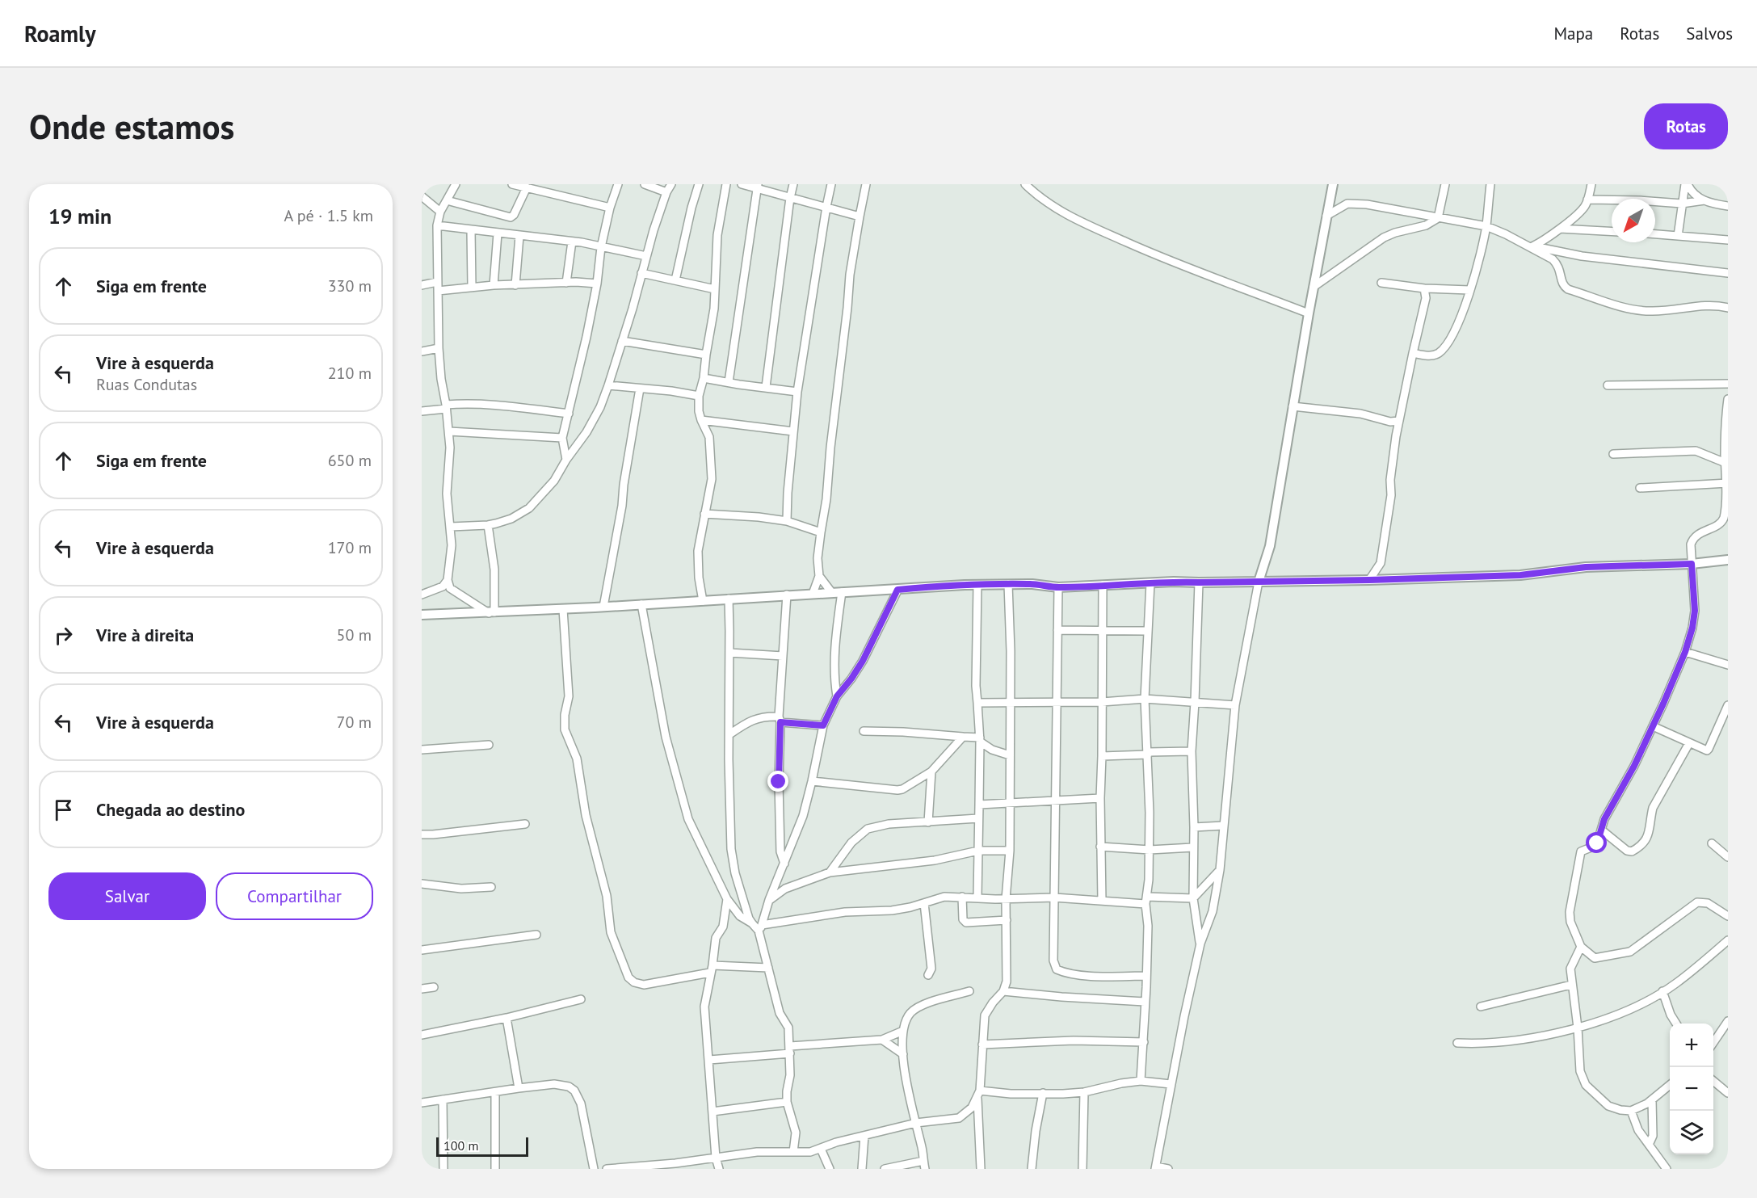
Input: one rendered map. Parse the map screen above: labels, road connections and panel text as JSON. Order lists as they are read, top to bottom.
{
  "scale_bar": "100 m",
  "north": "bottom left",
  "page": {
    "header": "Roamly",
    "nav": ["Mapa", "Rotas", "Salvos"],
    "buttons": [
      "Rotas",
      ["Salvar", "Compartilhar"]
    ],
    "title": "Onde estamos",
    "heading": ["19 min", "A pé · 1.5 km"],
    "list": [
      ["Siga em frente", "330 m"],
      ["Vire à esquerda", "Ruas Condutas", "210 m"],
      ["Siga em frente", "650 m"],
      ["Vire à esquerda", "170 m"],
      ["Vire à direita", "50 m"],
      ["Vire à esquerda", "70 m"],
      "Chegada ao destino"
    ],
    "map_buttons": ["+", "−"],
    "scale": "100 m"
  }
}
